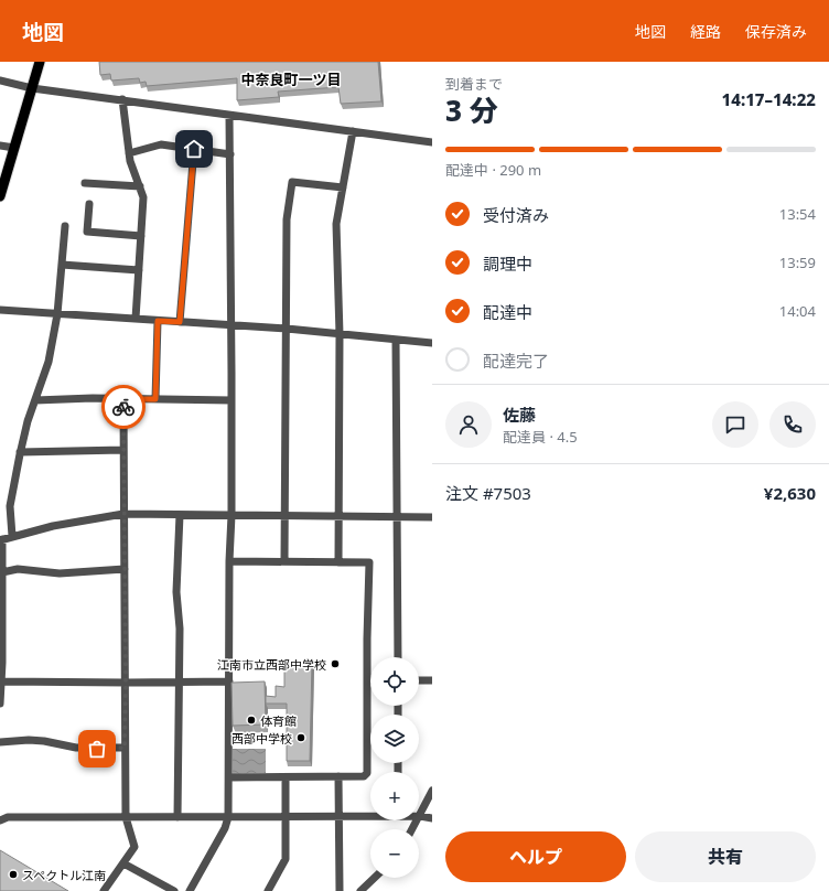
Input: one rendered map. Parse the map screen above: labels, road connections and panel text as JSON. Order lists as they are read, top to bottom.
{
  "districts": ["中奈良町一ツ目"],
  "places": [
    "江南市立西部中学校",
    "体育館",
    "西部中学校",
    "スペクトル江南"
  ],
  "page": {
    "header": "地図",
    "nav": ["地図", "経路", "保存済み"],
    "heading": ["3 分", "到着まで", "14:17–14:22"],
    "panel": [
      "佐藤",
      "配達員 · 4.5",
      "注文 #7503",
      "¥2,630"
    ],
    "bar": "配達中 · 290 m",
    "list": [
      ["受付済み", "13:54"],
      ["調理中", "13:59"],
      ["配達中", "14:04"],
      "配達完了"
    ],
    "map_buttons": ["+", "−"],
    "buttons": ["ヘルプ", "共有"]
  }
}
